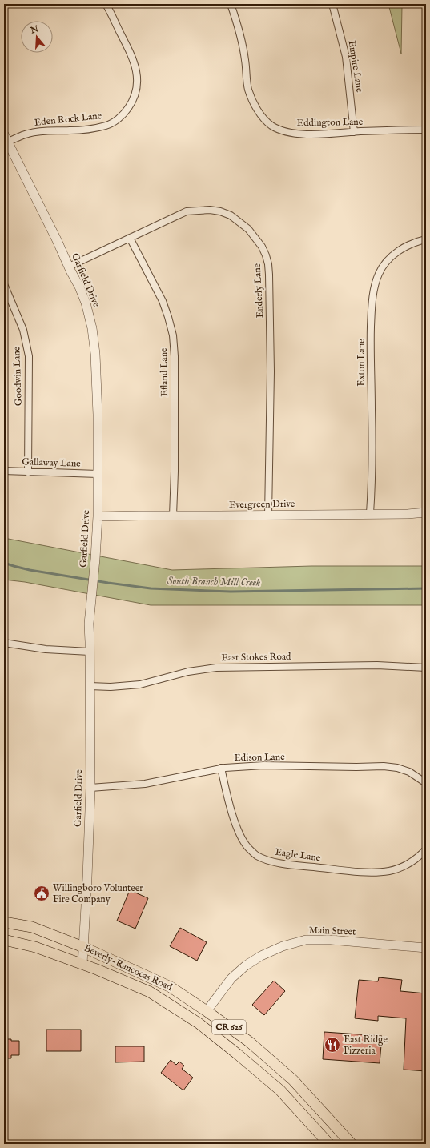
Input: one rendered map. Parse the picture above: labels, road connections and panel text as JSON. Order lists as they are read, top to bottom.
{
  "streets": {
    "main road": ["Beverly-Rancocas Road", "CR 626"],
    "street": [
      "Empire Lane",
      "Eden Rock Lane",
      "Eddington Lane",
      "Garfield Drive",
      "Enderly Lane",
      "Exton Lane",
      "Efland Lane",
      "Goodwin Lane",
      "Gallaway Lane",
      "Evergreen Drive",
      "East Stokes Road",
      "Edison Lane",
      "Eagle Lane",
      "Main Street"
    ]
  },
  "crossings": [
    ["Empire Lane", "Eddington Lane"],
    ["Eden Rock Lane", "Garfield Drive"],
    ["Garfield Drive", "Enderly Lane"],
    ["Garfield Drive", "Gallaway Lane"],
    ["Garfield Drive", "Evergreen Drive"],
    ["Garfield Drive", "East Stokes Road"],
    ["Garfield Drive", "Edison Lane"],
    ["Garfield Drive", "Beverly-Rancocas Road"],
    ["Enderly Lane", "Efland Lane"],
    ["Enderly Lane", "Evergreen Drive"],
    ["Exton Lane", "Evergreen Drive"],
    ["Efland Lane", "Evergreen Drive"],
    ["Goodwin Lane", "Gallaway Lane"],
    ["Edison Lane", "Eagle Lane"],
    ["Main Street", "Beverly-Rancocas Road"]
  ],
  "water": ["South Branch Mill Creek"],
  "places": {
    "public building": ["Willingboro Volunteer Fire Company"],
    "restaurant": ["East Ridge Pizzeria"]
  },
  "north": "top"
}
